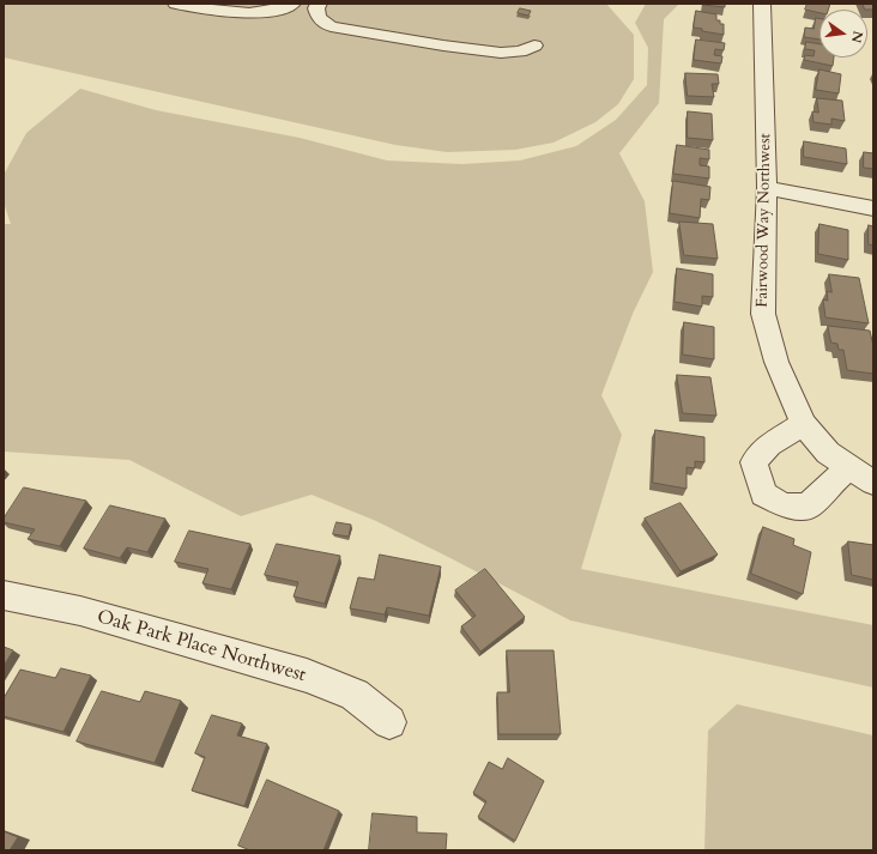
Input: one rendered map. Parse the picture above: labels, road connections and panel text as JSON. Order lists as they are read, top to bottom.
{
  "streets": {
    "street": ["Fairwood Way Northwest", "Oak Park Place Northwest"]
  },
  "north": "right"
}
